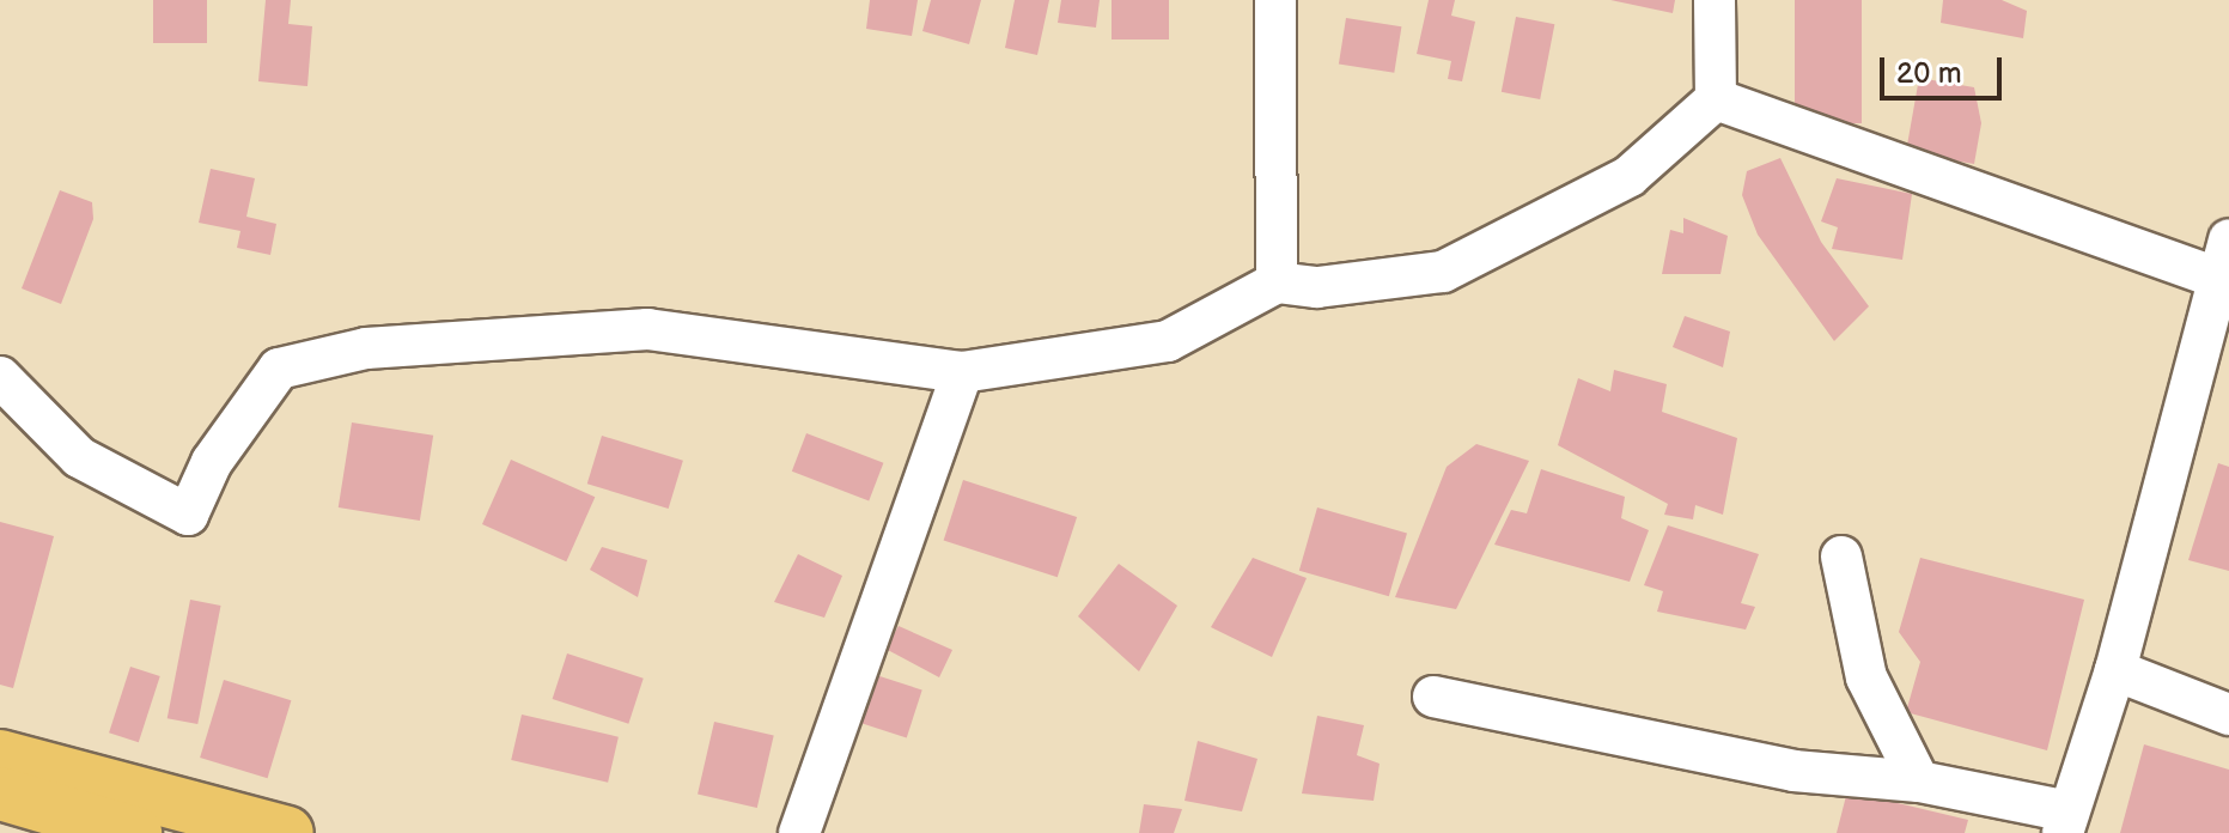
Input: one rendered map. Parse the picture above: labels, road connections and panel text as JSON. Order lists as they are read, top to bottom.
{
  "scale_bar": "20 m"
}
